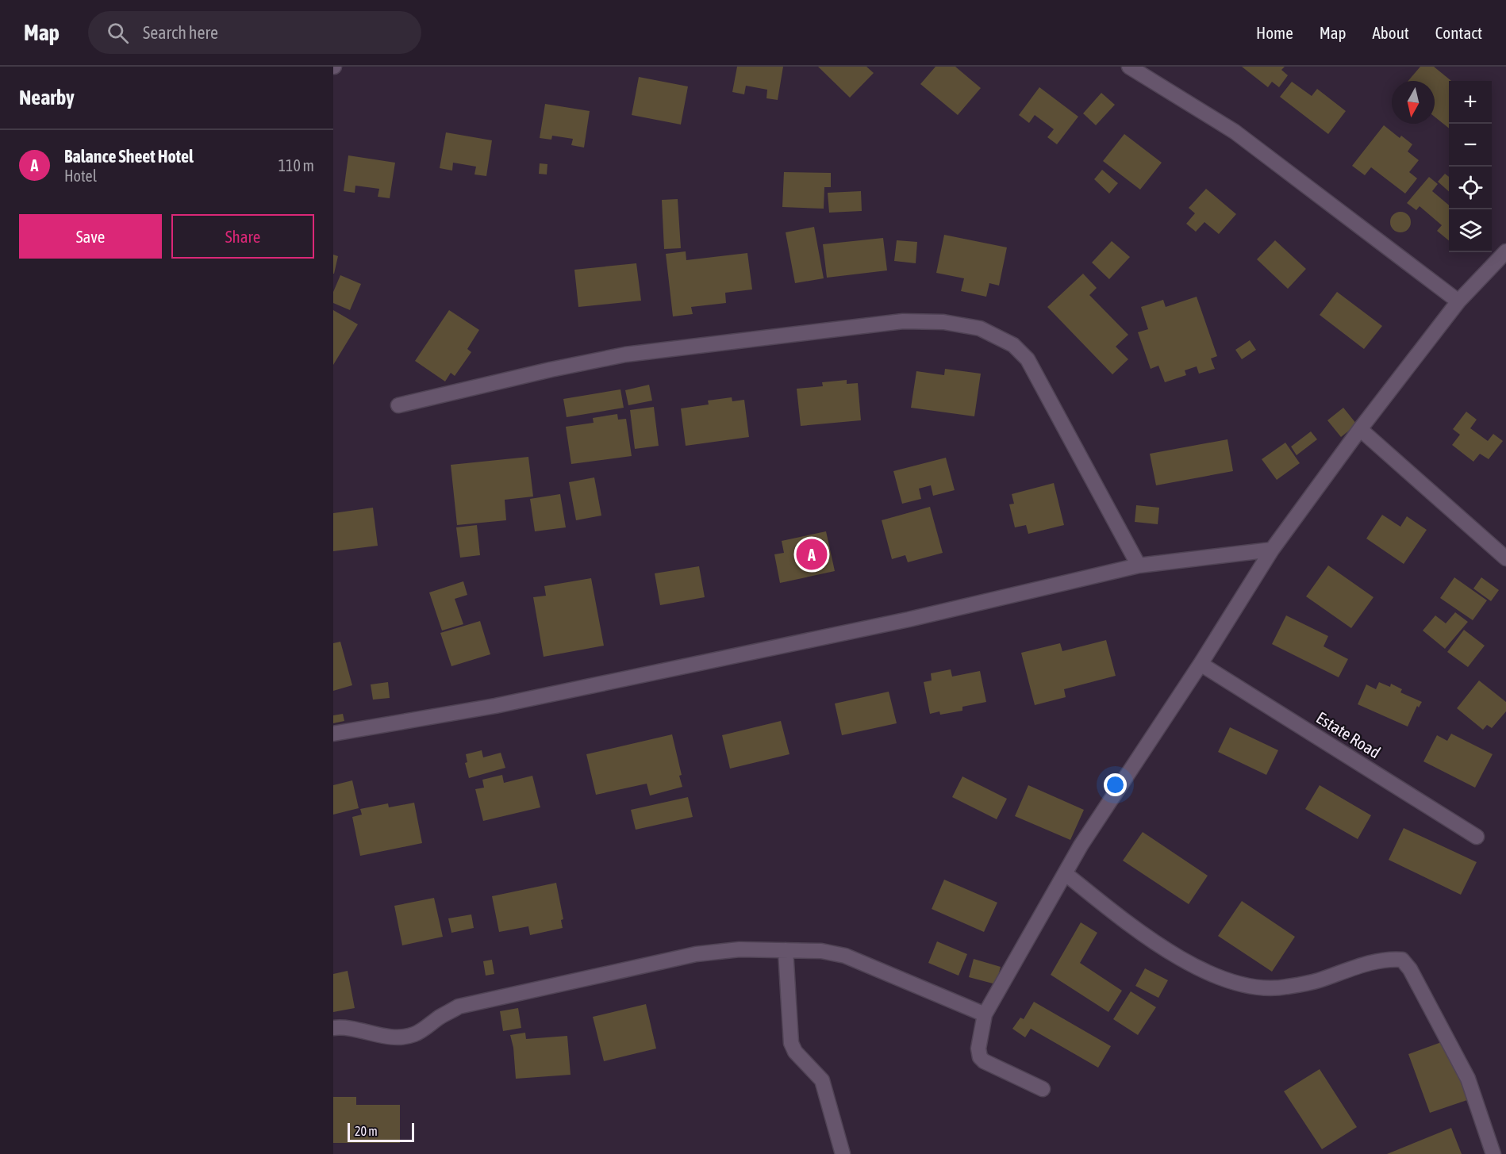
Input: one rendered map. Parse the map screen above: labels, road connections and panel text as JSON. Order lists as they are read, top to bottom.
{
  "streets": {
    "street": ["Estate Road"]
  },
  "scale_bar": "20 m",
  "north": "bottom",
  "page": {
    "header": "Map",
    "search": "Search here",
    "nav": [
      "Home",
      "Map",
      "About",
      "Contact"
    ],
    "heading": "Nearby",
    "map_buttons": ["+", "−"],
    "list": [
      {
        "mark": "A",
        "name": "Balance Sheet Hotel",
        "note": "Hotel",
        "value": "110 m"
      }
    ],
    "buttons": ["Save", "Share"],
    "pins": "A",
    "scale": "20 m"
  }
}
